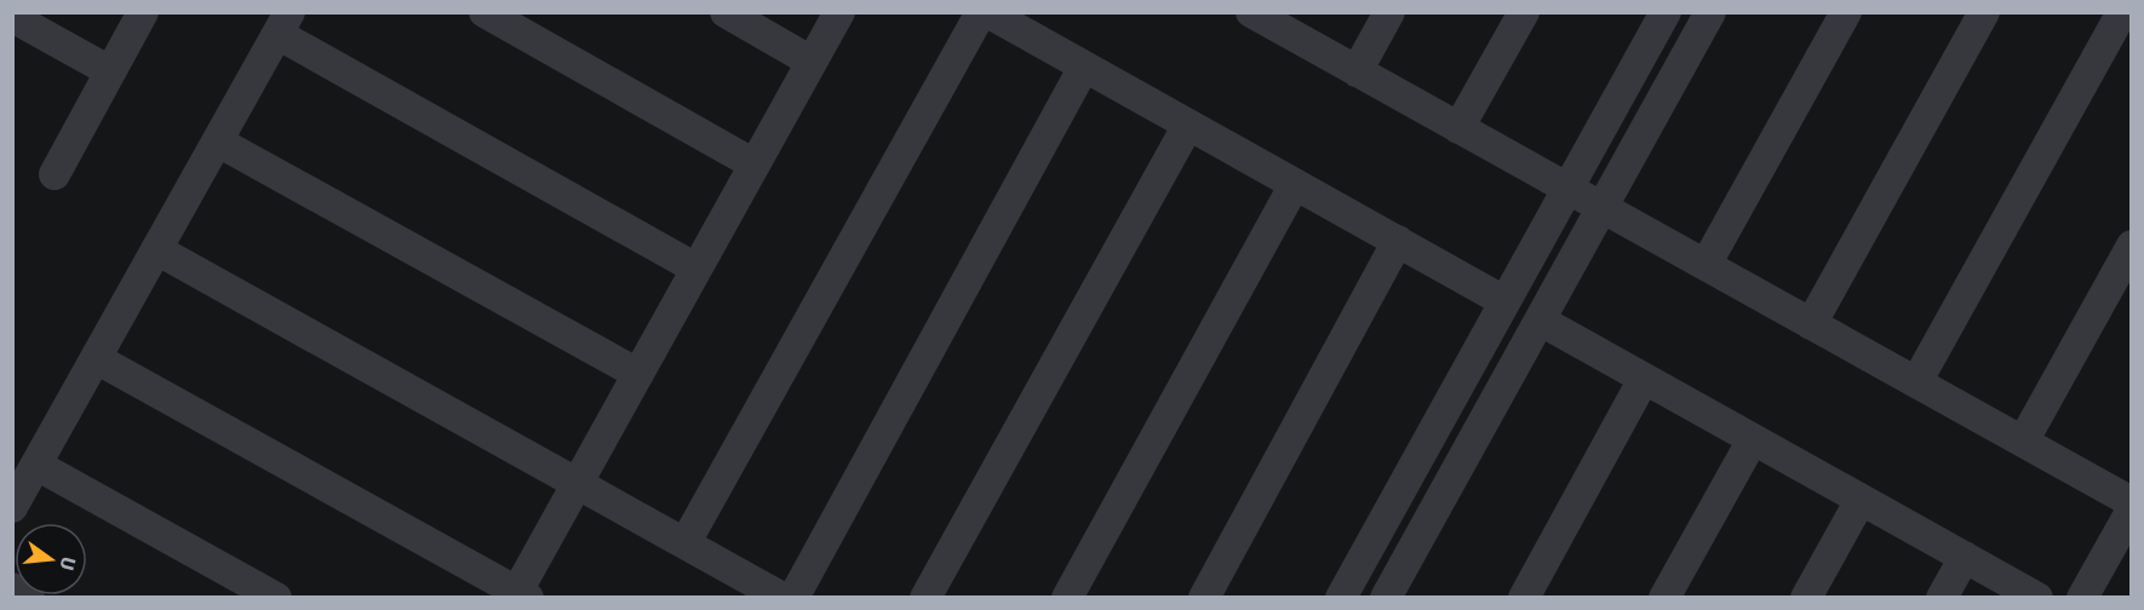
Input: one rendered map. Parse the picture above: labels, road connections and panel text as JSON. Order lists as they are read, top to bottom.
{
  "north": "right"
}
